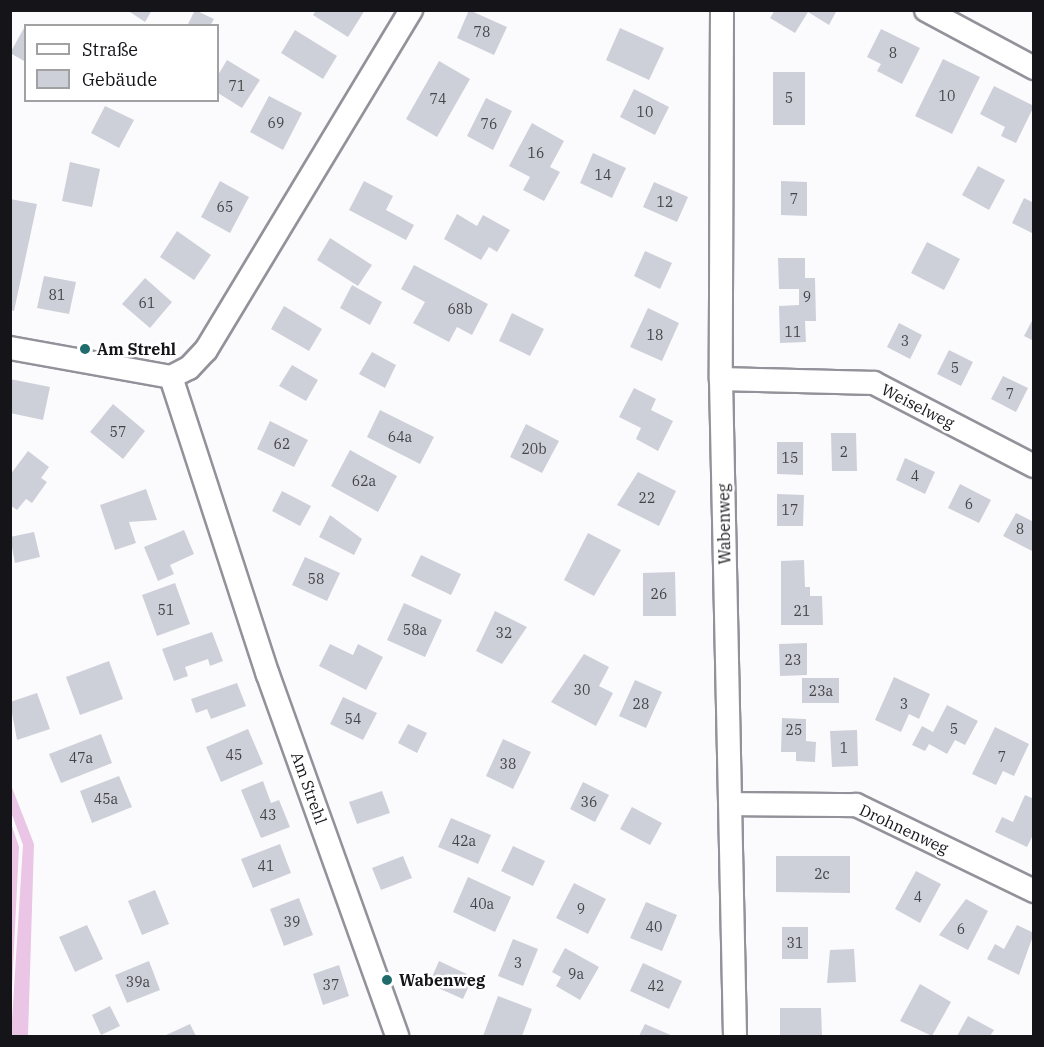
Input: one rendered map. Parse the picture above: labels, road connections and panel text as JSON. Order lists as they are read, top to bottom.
{
  "streets": {
    "street": [
      "Weiselweg",
      "Wabenweg",
      "Am Strehl",
      "Drohnenweg"
    ]
  },
  "crossings": [
    ["Weiselweg", "Wabenweg"],
    ["Wabenweg", "Drohnenweg"]
  ],
  "places": ["Am Strehl", "Wabenweg"],
  "house_numbers": [
    "78",
    "8",
    "71",
    "10",
    "5",
    "74",
    "10",
    "69",
    "76",
    "16",
    "14",
    "7",
    "12",
    "65",
    "81",
    "9",
    "61",
    "68b",
    "11",
    "18",
    "3",
    "5",
    "7",
    "57",
    "64a",
    "62",
    "20b",
    "2",
    "15",
    "4",
    "62a",
    "22",
    "6",
    "17",
    "8",
    "58",
    "26",
    "51",
    "21",
    "58a",
    "32",
    "23",
    "30",
    "23a",
    "28",
    "3",
    "54",
    "5",
    "25",
    "1",
    "45",
    "7",
    "47a",
    "38",
    "45a",
    "36",
    "43",
    "42a",
    "41",
    "2c",
    "4",
    "40a",
    "9",
    "39",
    "40",
    "6",
    "31",
    "3",
    "9a",
    "39a",
    "37",
    "42"
  ],
  "legend": ["Straße", "Gebäude"]
}
